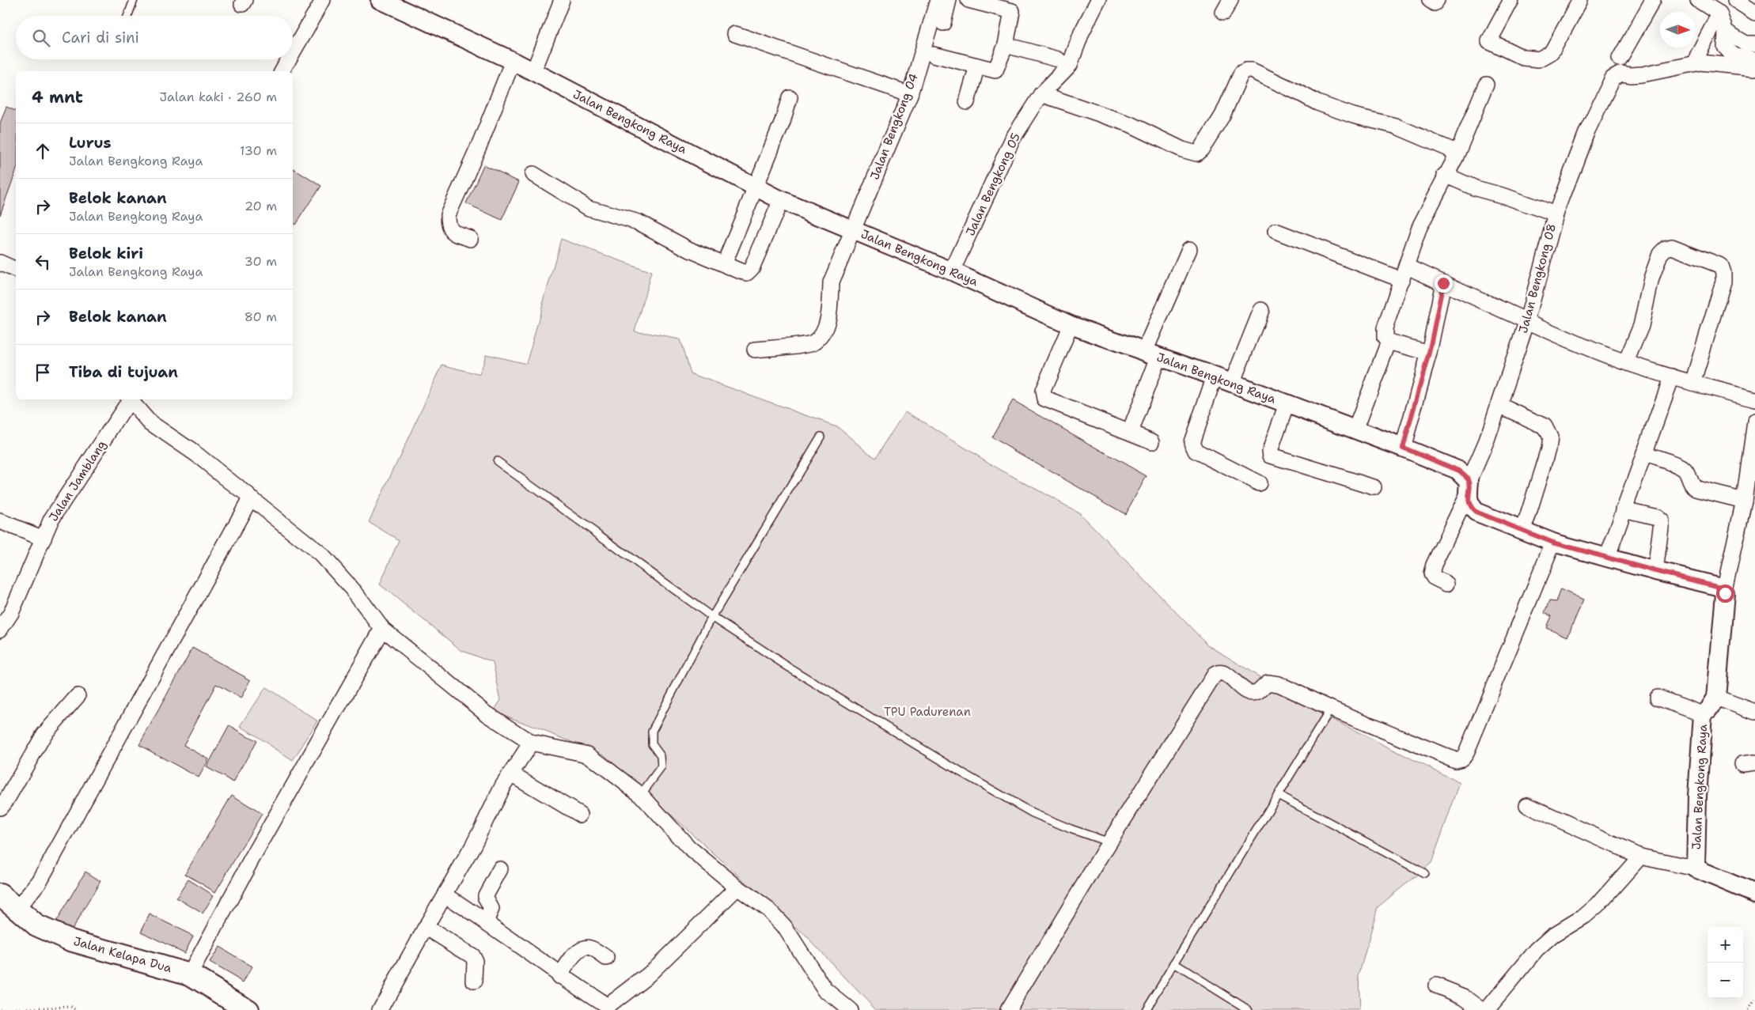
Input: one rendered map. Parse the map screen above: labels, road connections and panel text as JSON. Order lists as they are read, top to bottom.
{
  "streets": {
    "main road": ["Jalan Kelapa Dua"],
    "street": [
      "Jalan Bengkong Raya",
      "Jalan Bengkong 04",
      "Jalan Bengkong 05",
      "Jalan Bengkong 08",
      "Jalan Jamblang"
    ]
  },
  "crossings": [
    ["Jalan Bengkong Raya", "Jalan Bengkong 04"],
    ["Jalan Bengkong Raya", "Jalan Bengkong 05"],
    ["Jalan Bengkong Raya", "Jalan Bengkong 08"]
  ],
  "parks": ["TPU Padurenan"],
  "north": "right",
  "page": {
    "search": "Cari di sini",
    "heading": ["4 mnt", "Jalan kaki · 260 m"],
    "list": [
      ["Lurus", "Jalan Bengkong Raya", "130 m"],
      ["Belok kanan", "Jalan Bengkong Raya", "20 m"],
      ["Belok kiri", "Jalan Bengkong Raya", "30 m"],
      ["Belok kanan", "80 m"],
      "Tiba di tujuan"
    ],
    "map_buttons": ["+", "−"]
  }
}
